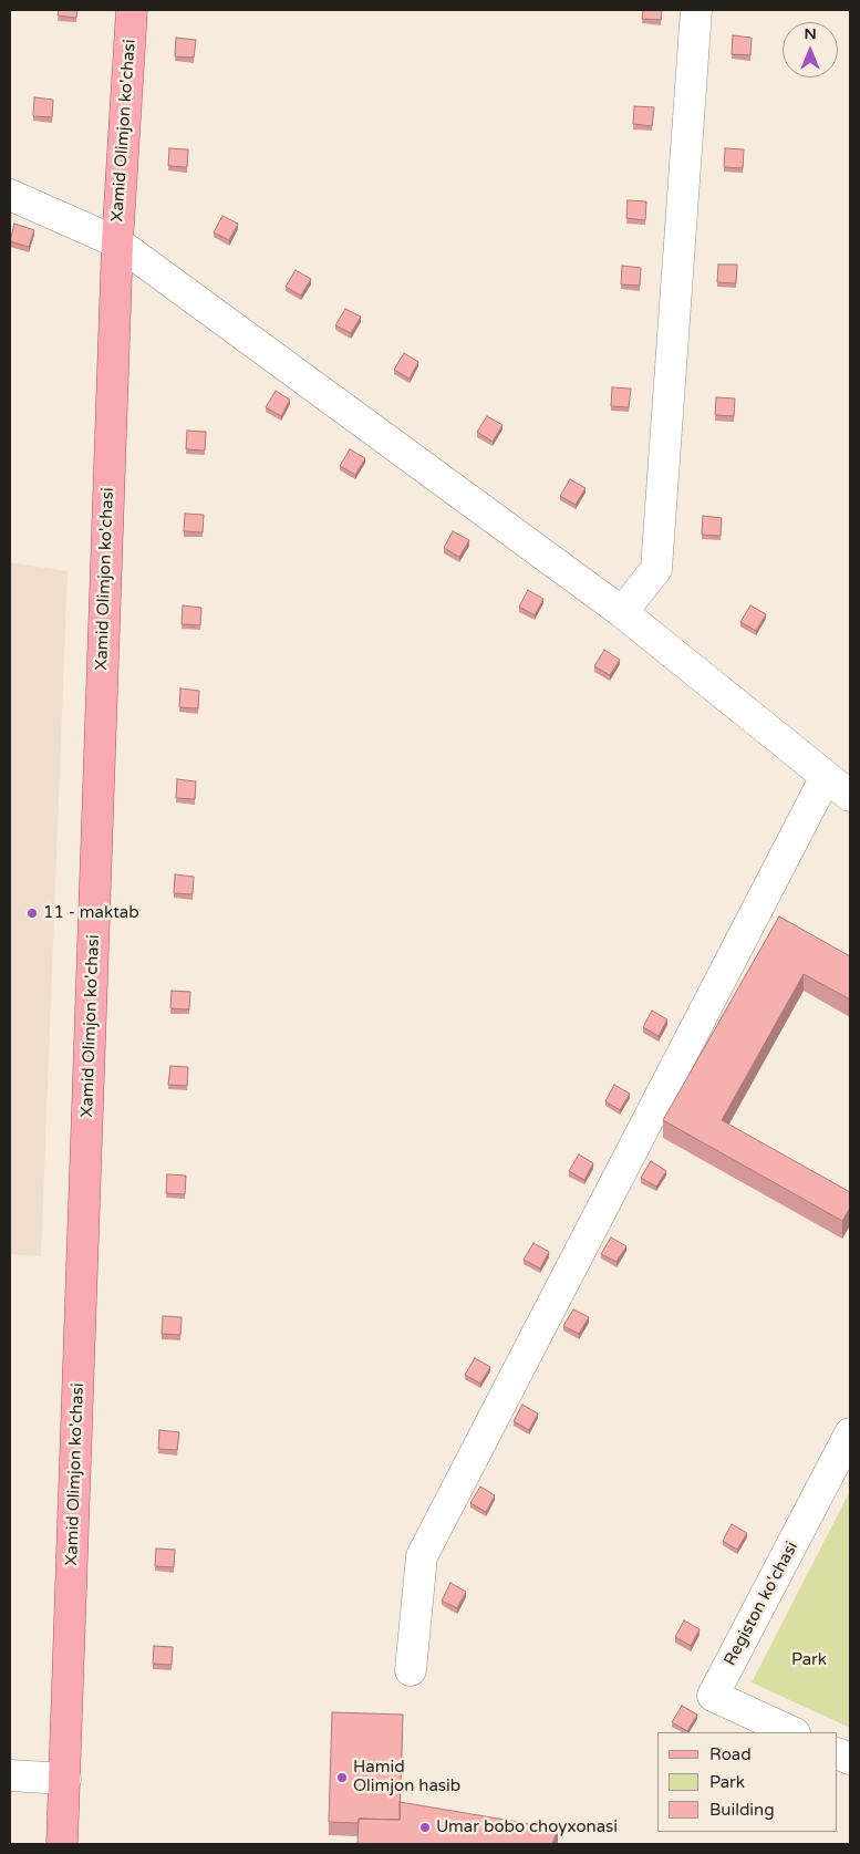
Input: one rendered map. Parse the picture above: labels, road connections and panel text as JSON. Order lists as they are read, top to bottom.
{
  "streets": {
    "main road": ["Xamid Olimjon ko'chasi"],
    "street": ["Registon ko'chasi"]
  },
  "parks": ["Park"],
  "places": ["11 - maktab", "Hamid Olimjon hasib", "Umar bobo choyxonasi"],
  "legend": ["Road", "Park", "Building"],
  "north": "top"
}
